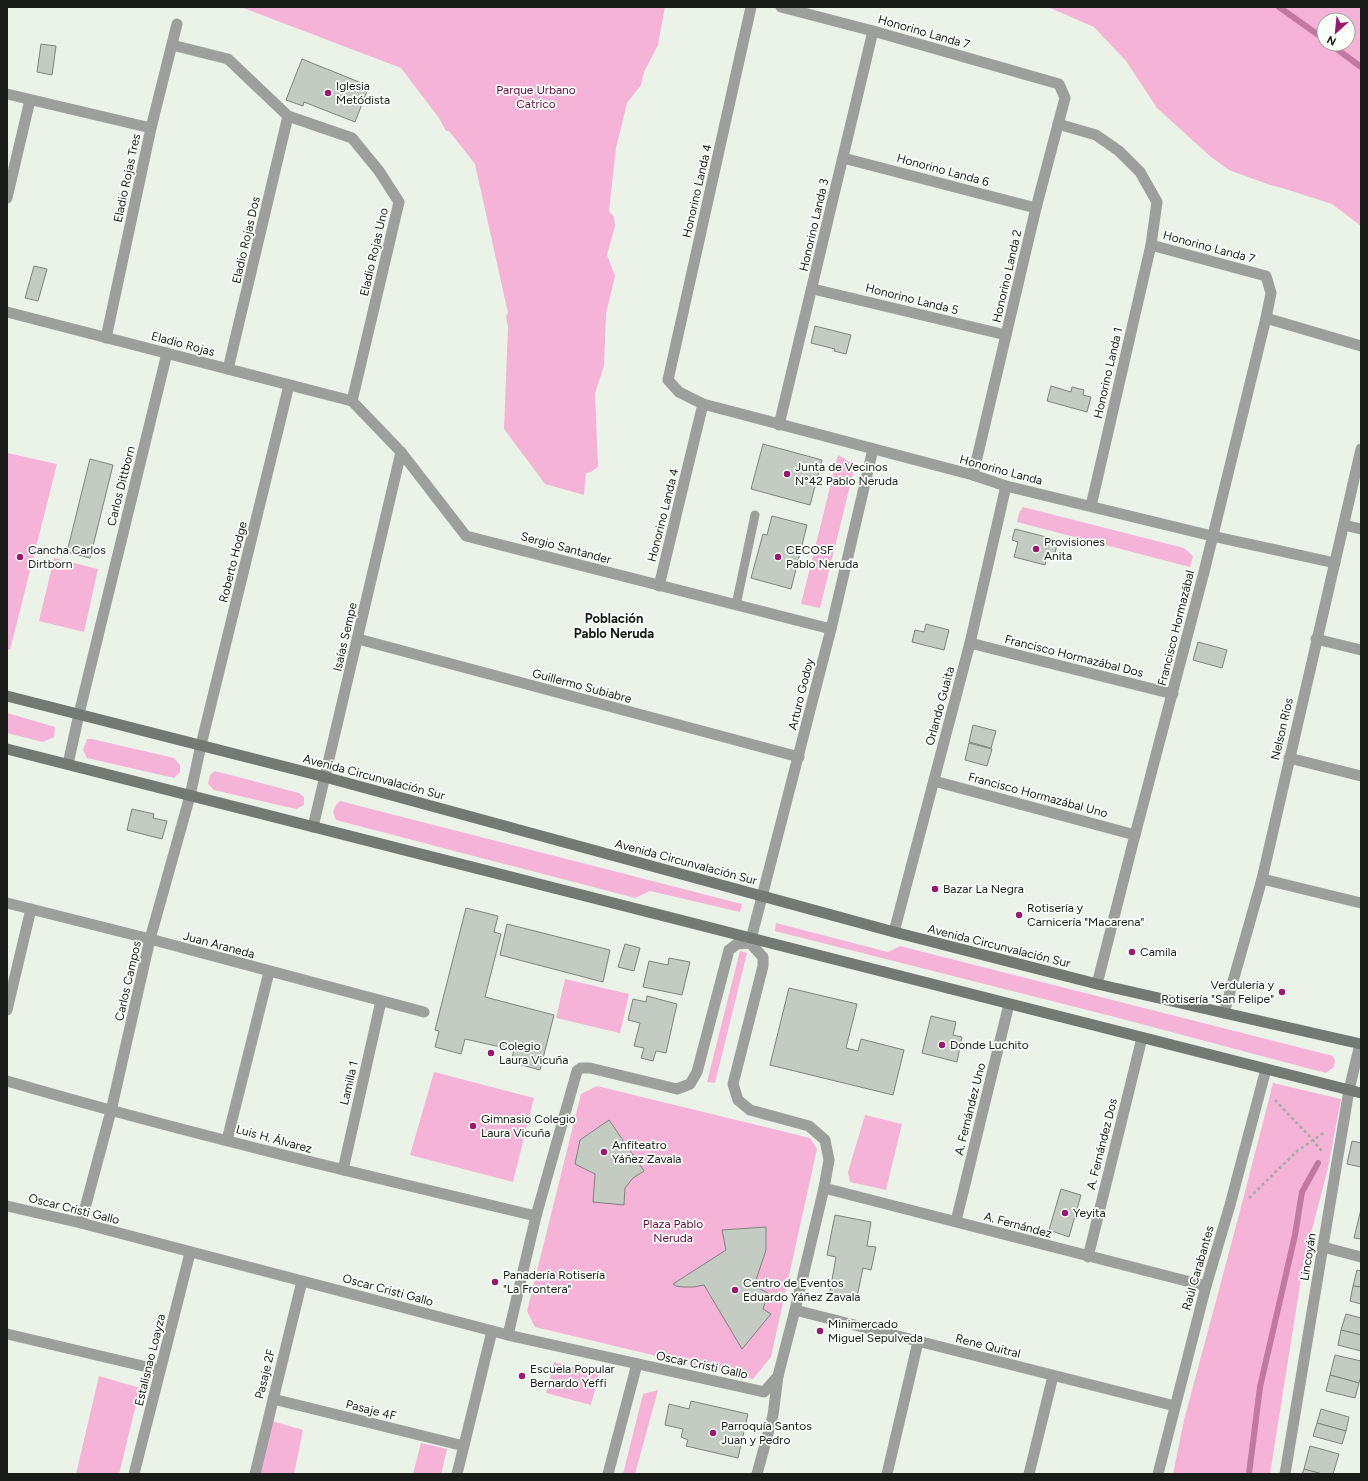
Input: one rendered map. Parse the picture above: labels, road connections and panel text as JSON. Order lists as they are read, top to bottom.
{
  "streets": {
    "main road": ["Avenida Circunvalación Sur"],
    "street": [
      "Honorino Landa 7",
      "Honorino Landa 6",
      "Eladio Rojas Tres",
      "Honorino Landa 4",
      "Honorino Landa 3",
      "Eladio Rojas Dos",
      "Eladio Rojas Uno",
      "Honorino Landa 2",
      "Honorino Landa 5",
      "Eladio Rojas",
      "Honorino Landa 1",
      "Honorino Landa",
      "Carlos Dittborn",
      "Sergio Santander",
      "Roberto Hodge",
      "Francisco Hormazábal",
      "Isaías Sempe",
      "Francisco Hormazábal Dos",
      "Guillermo Subiabre",
      "Arturo Godoy",
      "Orlando Guaita",
      "Nelson Ríos",
      "Francisco Hormazábal Uno",
      "Juan Araneda",
      "Carlos Campos",
      "Lamilla 1",
      "A. Fernández Uno",
      "Luis H. Álvarez",
      "A. Fernández Dos",
      "Oscar Cristi Gallo",
      "A. Fernández",
      "Lincoyán",
      "Raúl Carabantes",
      "Rene Quitral",
      "Estalisnao Loayza",
      "Pasaje 2F",
      "Pasaje 4F"
    ]
  },
  "crossings": [
    ["Honorino Landa 7", "Honorino Landa 3"],
    ["Honorino Landa 7", "Honorino Landa 2"],
    ["Honorino Landa 7", "Honorino Landa 1"],
    ["Honorino Landa 7", "Francisco Hormazábal"],
    ["Honorino Landa 6", "Honorino Landa 3"],
    ["Honorino Landa 6", "Honorino Landa 2"],
    ["Eladio Rojas Tres", "Eladio Rojas Uno"],
    ["Eladio Rojas Tres", "Eladio Rojas"],
    ["Honorino Landa 4", "Honorino Landa"],
    ["Honorino Landa 4", "Sergio Santander"],
    ["Honorino Landa 3", "Honorino Landa 5"],
    ["Honorino Landa 3", "Honorino Landa"],
    ["Eladio Rojas Dos", "Eladio Rojas Uno"],
    ["Eladio Rojas Dos", "Eladio Rojas"],
    ["Eladio Rojas Uno", "Eladio Rojas"],
    ["Eladio Rojas Uno", "Sergio Santander"],
    ["Honorino Landa 2", "Honorino Landa 5"],
    ["Honorino Landa 2", "Honorino Landa"],
    ["Eladio Rojas", "Carlos Dittborn"],
    ["Eladio Rojas", "Sergio Santander"],
    ["Eladio Rojas", "Roberto Hodge"],
    ["Honorino Landa 1", "Honorino Landa"],
    ["Honorino Landa", "Francisco Hormazábal"],
    ["Honorino Landa", "Arturo Godoy"],
    ["Honorino Landa", "Orlando Guaita"],
    ["Honorino Landa", "Nelson Ríos"],
    ["Carlos Dittborn", "Avenida Circunvalación Sur"],
    ["Sergio Santander", "Isaías Sempe"],
    ["Sergio Santander", "Arturo Godoy"],
    ["Roberto Hodge", "Avenida Circunvalación Sur"],
    ["Roberto Hodge", "Carlos Campos"],
    ["Francisco Hormazábal", "Francisco Hormazábal Dos"],
    ["Francisco Hormazábal", "Avenida Circunvalación Sur"],
    ["Francisco Hormazábal", "Francisco Hormazábal Uno"],
    ["Isaías Sempe", "Guillermo Subiabre"],
    ["Isaías Sempe", "Avenida Circunvalación Sur"],
    ["Francisco Hormazábal Dos", "Orlando Guaita"],
    ["Guillermo Subiabre", "Arturo Godoy"],
    ["Arturo Godoy", "Avenida Circunvalación Sur"],
    ["Orlando Guaita", "Avenida Circunvalación Sur"],
    ["Orlando Guaita", "Francisco Hormazábal Uno"],
    ["Nelson Ríos", "Avenida Circunvalación Sur"],
    ["Avenida Circunvalación Sur", "Carlos Campos"],
    ["Avenida Circunvalación Sur", "Lincoyán"],
    ["Juan Araneda", "Carlos Campos"],
    ["Juan Araneda", "Lamilla 1"],
    ["Carlos Campos", "Luis H. Álvarez"],
    ["Carlos Campos", "Oscar Cristi Gallo"],
    ["Lamilla 1", "Luis H. Álvarez"],
    ["A. Fernández Uno", "A. Fernández"],
    ["A. Fernández Dos", "A. Fernández"],
    ["Oscar Cristi Gallo", "Estalisnao Loayza"],
    ["Oscar Cristi Gallo", "Pasaje 2F"],
    ["A. Fernández", "Raúl Carabantes"],
    ["Raúl Carabantes", "Rene Quitral"],
    ["Pasaje 2F", "Pasaje 4F"]
  ],
  "districts": ["Población Pablo Neruda"],
  "parks": ["Parque Urbano Catrico", "Plaza Pablo Neruda"],
  "places": [
    "Iglesia Metódista",
    "Junta de Vecinos N°42 Pablo Neruda",
    "Provisiones Anita",
    "Cancha Carlos Dirtborn",
    "CECOSF Pablo Neruda",
    "Bazar La Negra",
    "Rotisería y Carnicería \"Macarena\"",
    "Camila",
    "Verdulería y Rotisería \"San Felipe\"",
    "Donde Luchito",
    "Colegio Laura Vicuña",
    "Gimnasio Colegio Laura Vicuña",
    "Anfiteatro Yáñez Zavala",
    "Yeyita",
    "Panadería Rotisería \"La Frontera\"",
    "Centro de Eventos Eduardo Yáñez Zavala",
    "Minimercado Miguel Sepulveda",
    "Escuela Popular Bernardo Yeffi",
    "Parroquía Santos Juan y Pedro"
  ],
  "north": "bottom left"
}
